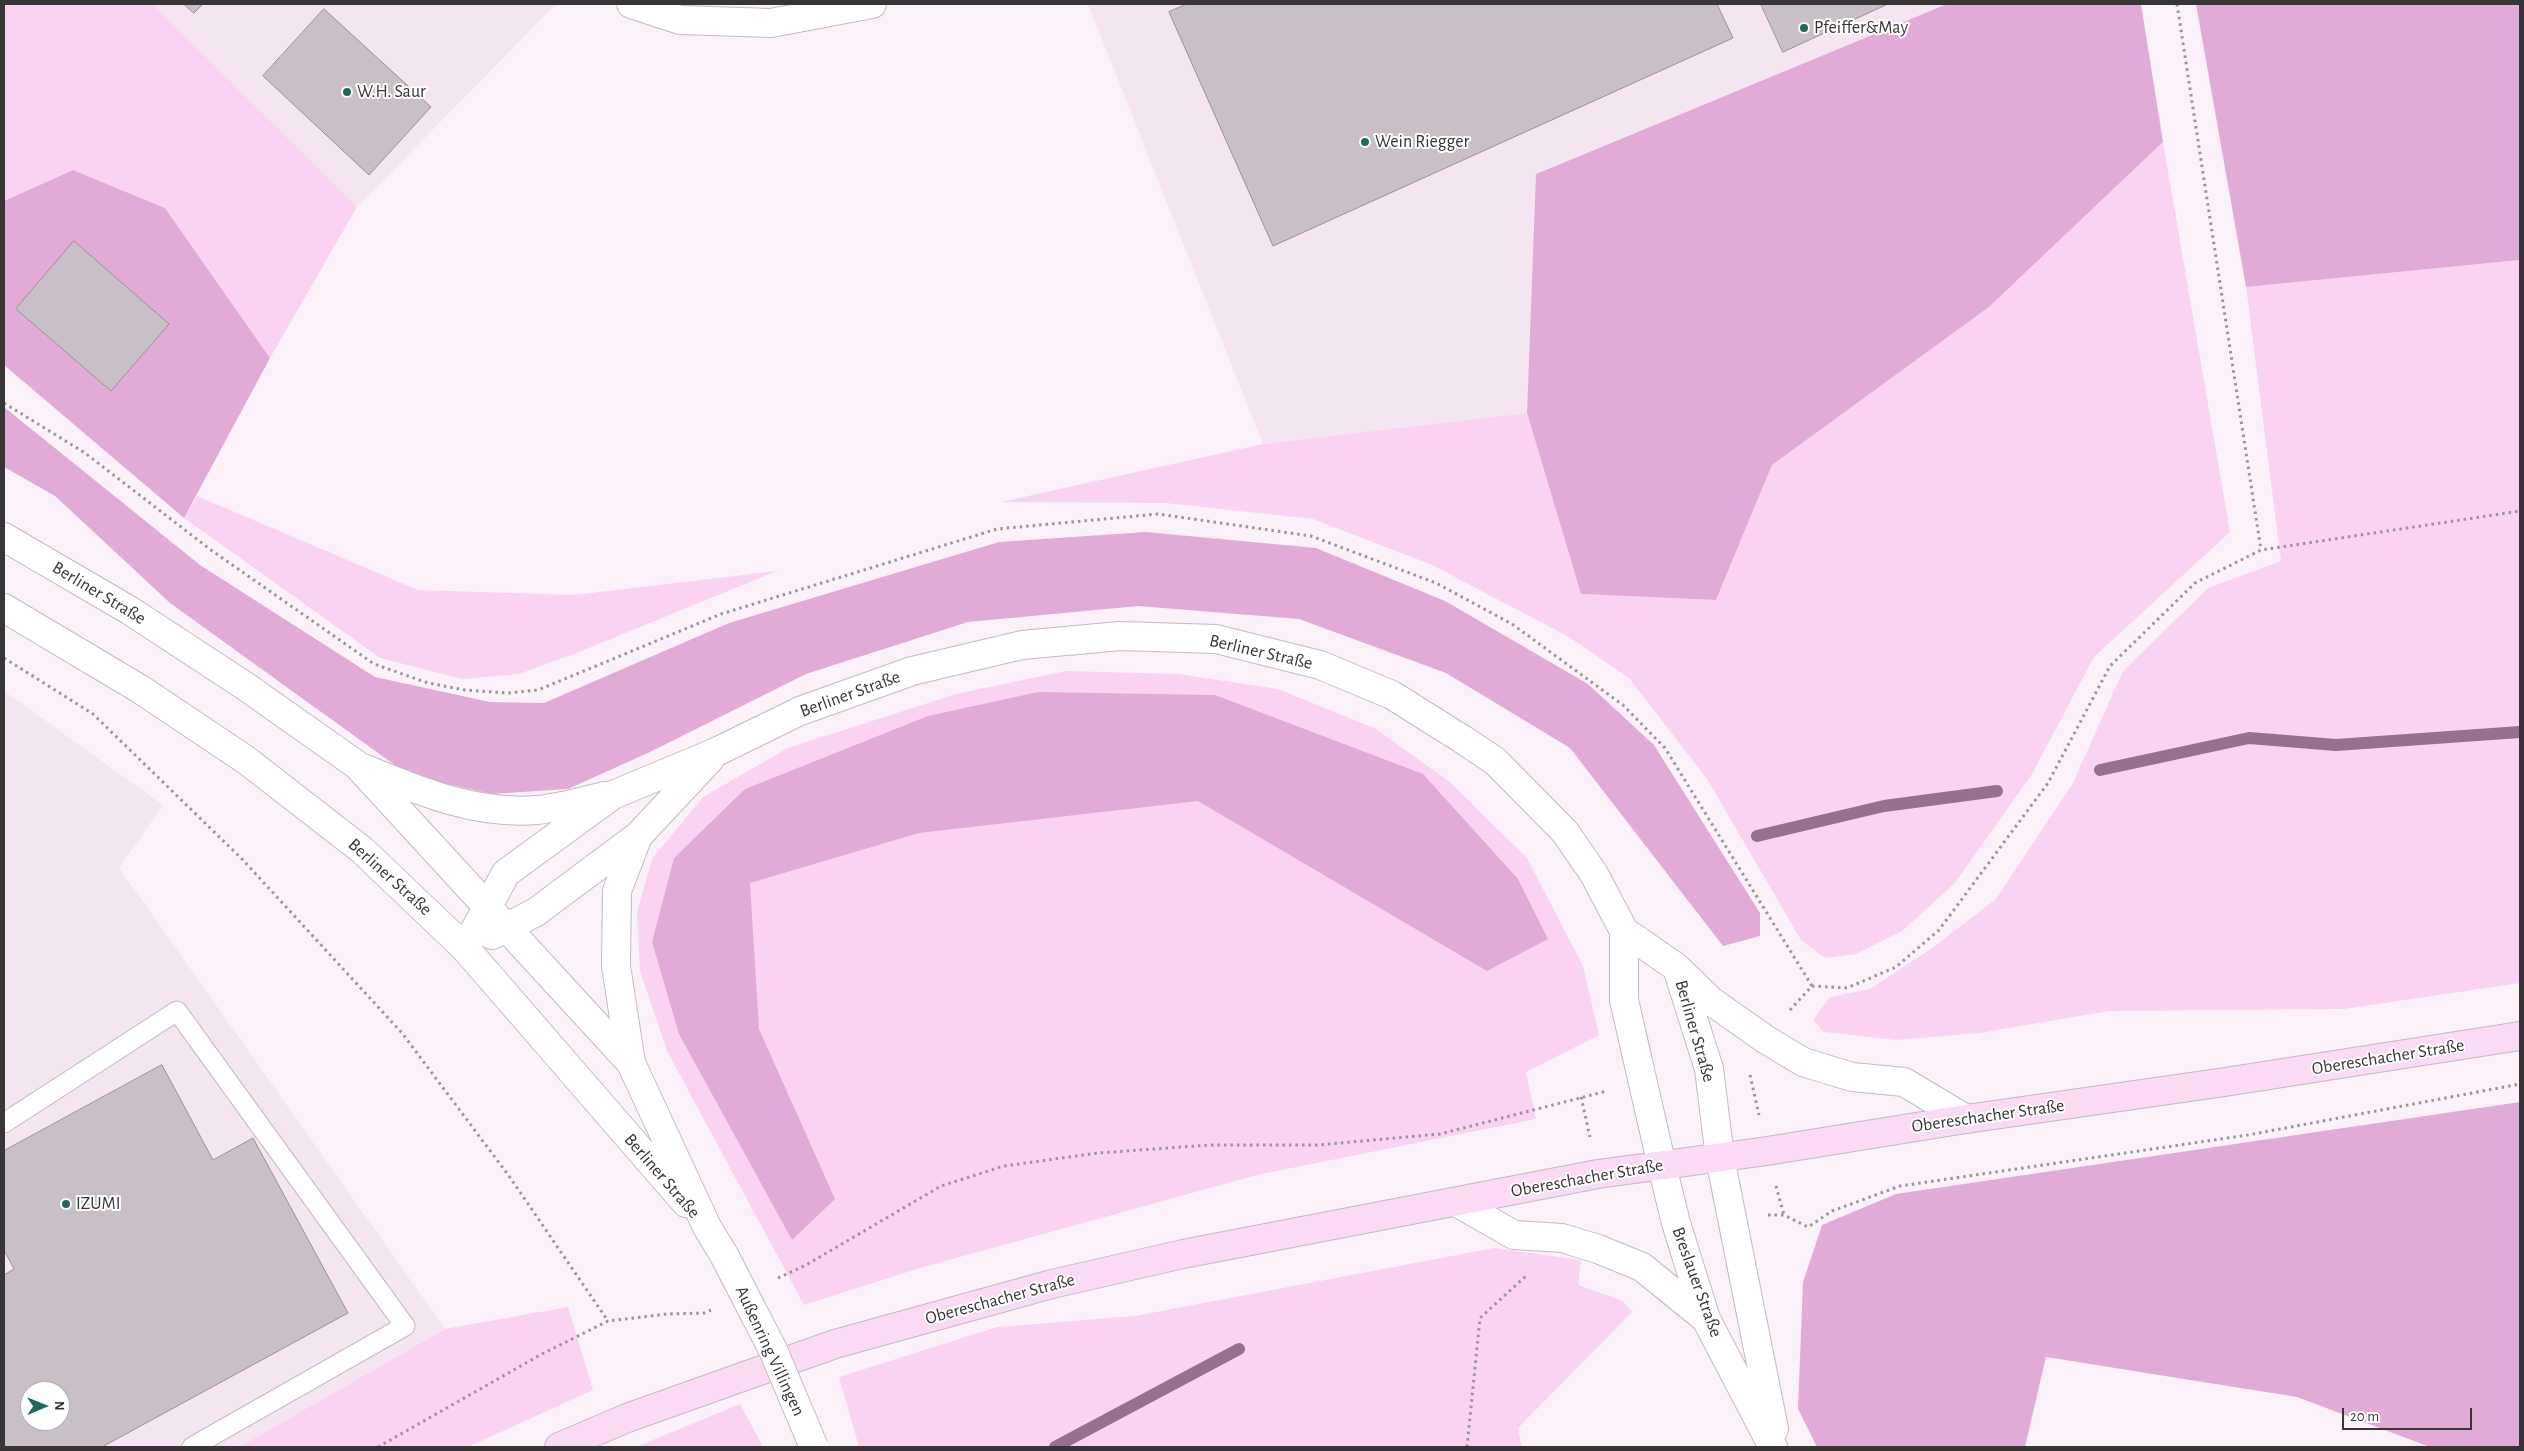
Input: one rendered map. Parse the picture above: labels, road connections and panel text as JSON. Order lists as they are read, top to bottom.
{
  "streets": {
    "main road": ["Obereschacher Straße"],
    "street": ["Berliner Straße", "Breslauer Straße", "Außenring Villingen"]
  },
  "crossings": [
    ["Berliner Straße", "Obereschacher Straße"],
    ["Berliner Straße", "Breslauer Straße"],
    ["Berliner Straße", "Außenring Villingen"],
    ["Obereschacher Straße", "Breslauer Straße"]
  ],
  "places": [
    "Pfeiffer&May",
    "W.H. Saur",
    "Wein Riegger",
    "IZUMI"
  ],
  "scale_bar": "20 m",
  "north": "right"
}
